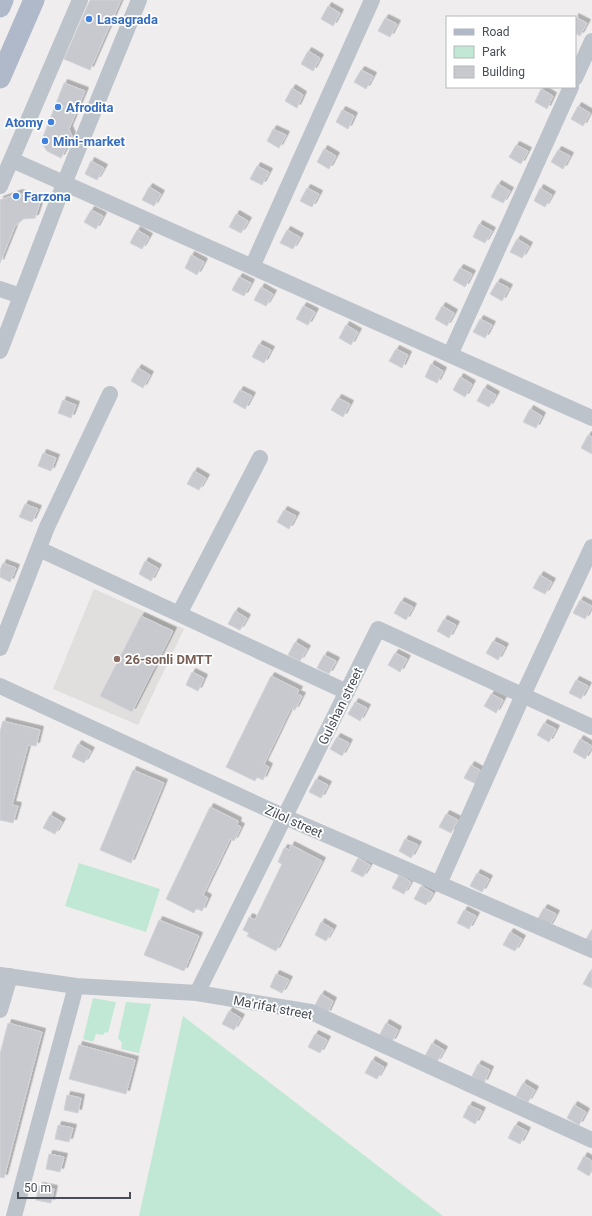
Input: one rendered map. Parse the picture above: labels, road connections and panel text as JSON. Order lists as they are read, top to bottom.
{
  "streets": {
    "street": ["Gulshan street", "Zilol street", "Ma'rifat street"]
  },
  "crossings": [
    ["Gulshan street", "Zilol street"],
    ["Gulshan street", "Ma'rifat street"]
  ],
  "places": [
    "Lasagrada",
    "Afrodita",
    "Atomy",
    "Mini-market",
    "Farzona",
    "26-sonli DMTT"
  ],
  "legend": ["Road", "Park", "Building"],
  "scale_bar": "50 m"
}
